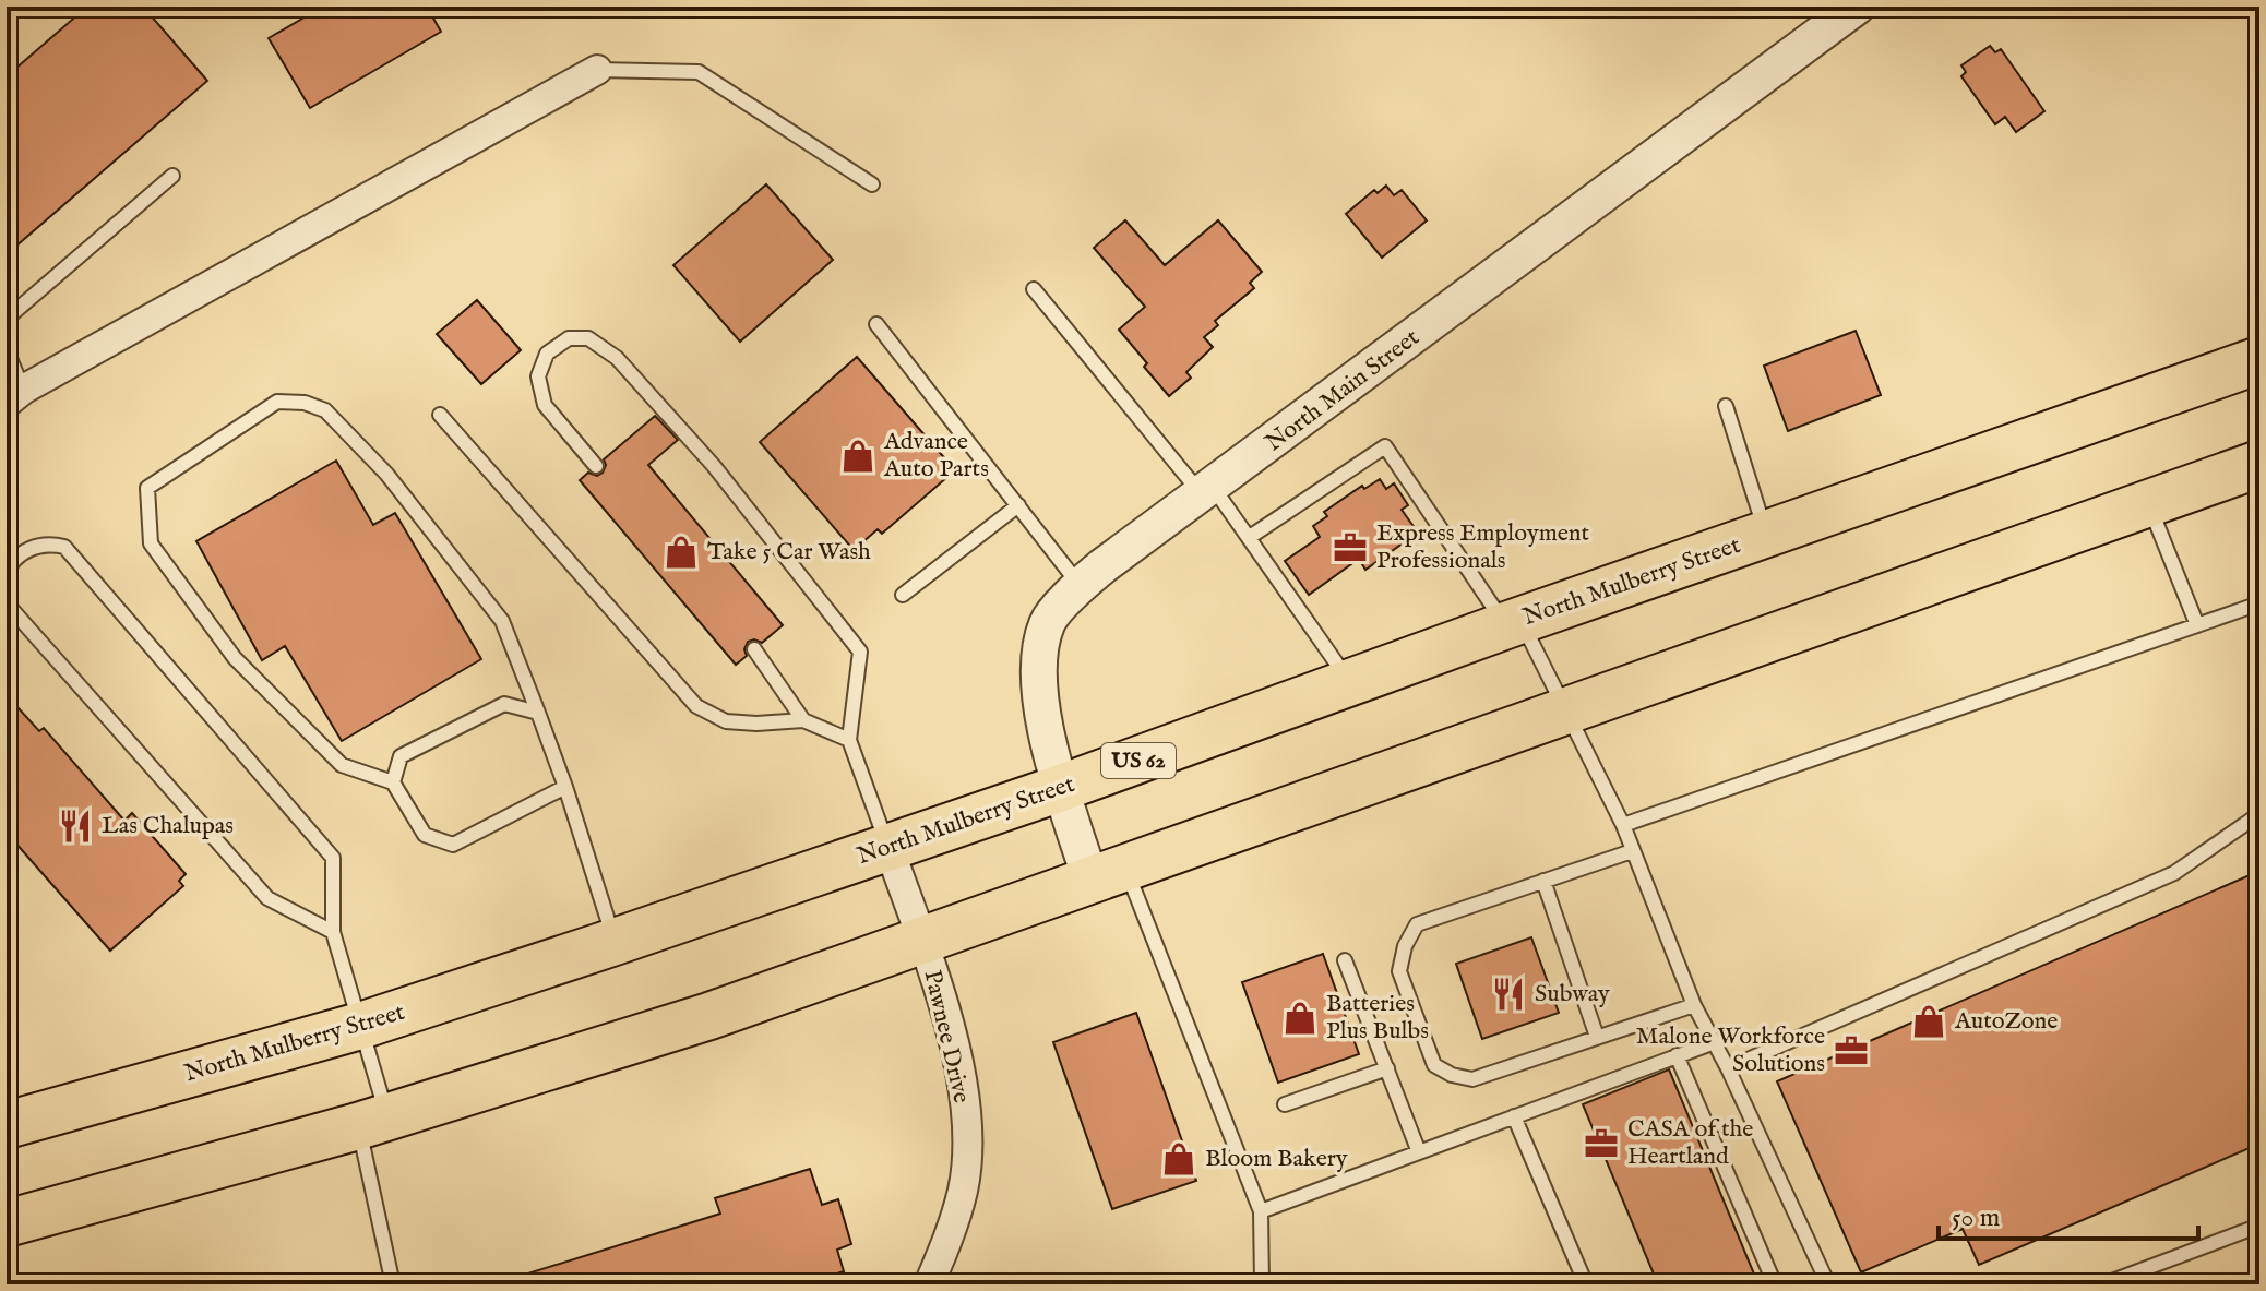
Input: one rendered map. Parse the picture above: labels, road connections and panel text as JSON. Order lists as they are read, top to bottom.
{
  "streets": {
    "main road": ["North Mulberry Street", "US 62"],
    "street": ["North Main Street", "Pawnee Drive"]
  },
  "crossings": [
    ["North Main Street", "North Mulberry Street"],
    ["North Mulberry Street", "Pawnee Drive"]
  ],
  "places": {
    "shop": [
      "Advance Auto Parts",
      "Take 5 Car Wash",
      "Batteries Plus Bulbs",
      "AutoZone",
      "Bloom Bakery"
    ],
    "office": ["Express Employment Professionals", "Malone Workforce Solutions", "CASA of the Heartland"],
    "restaurant": ["Las Chalupas", "Subway"]
  },
  "scale_bar": "50 m"
}
